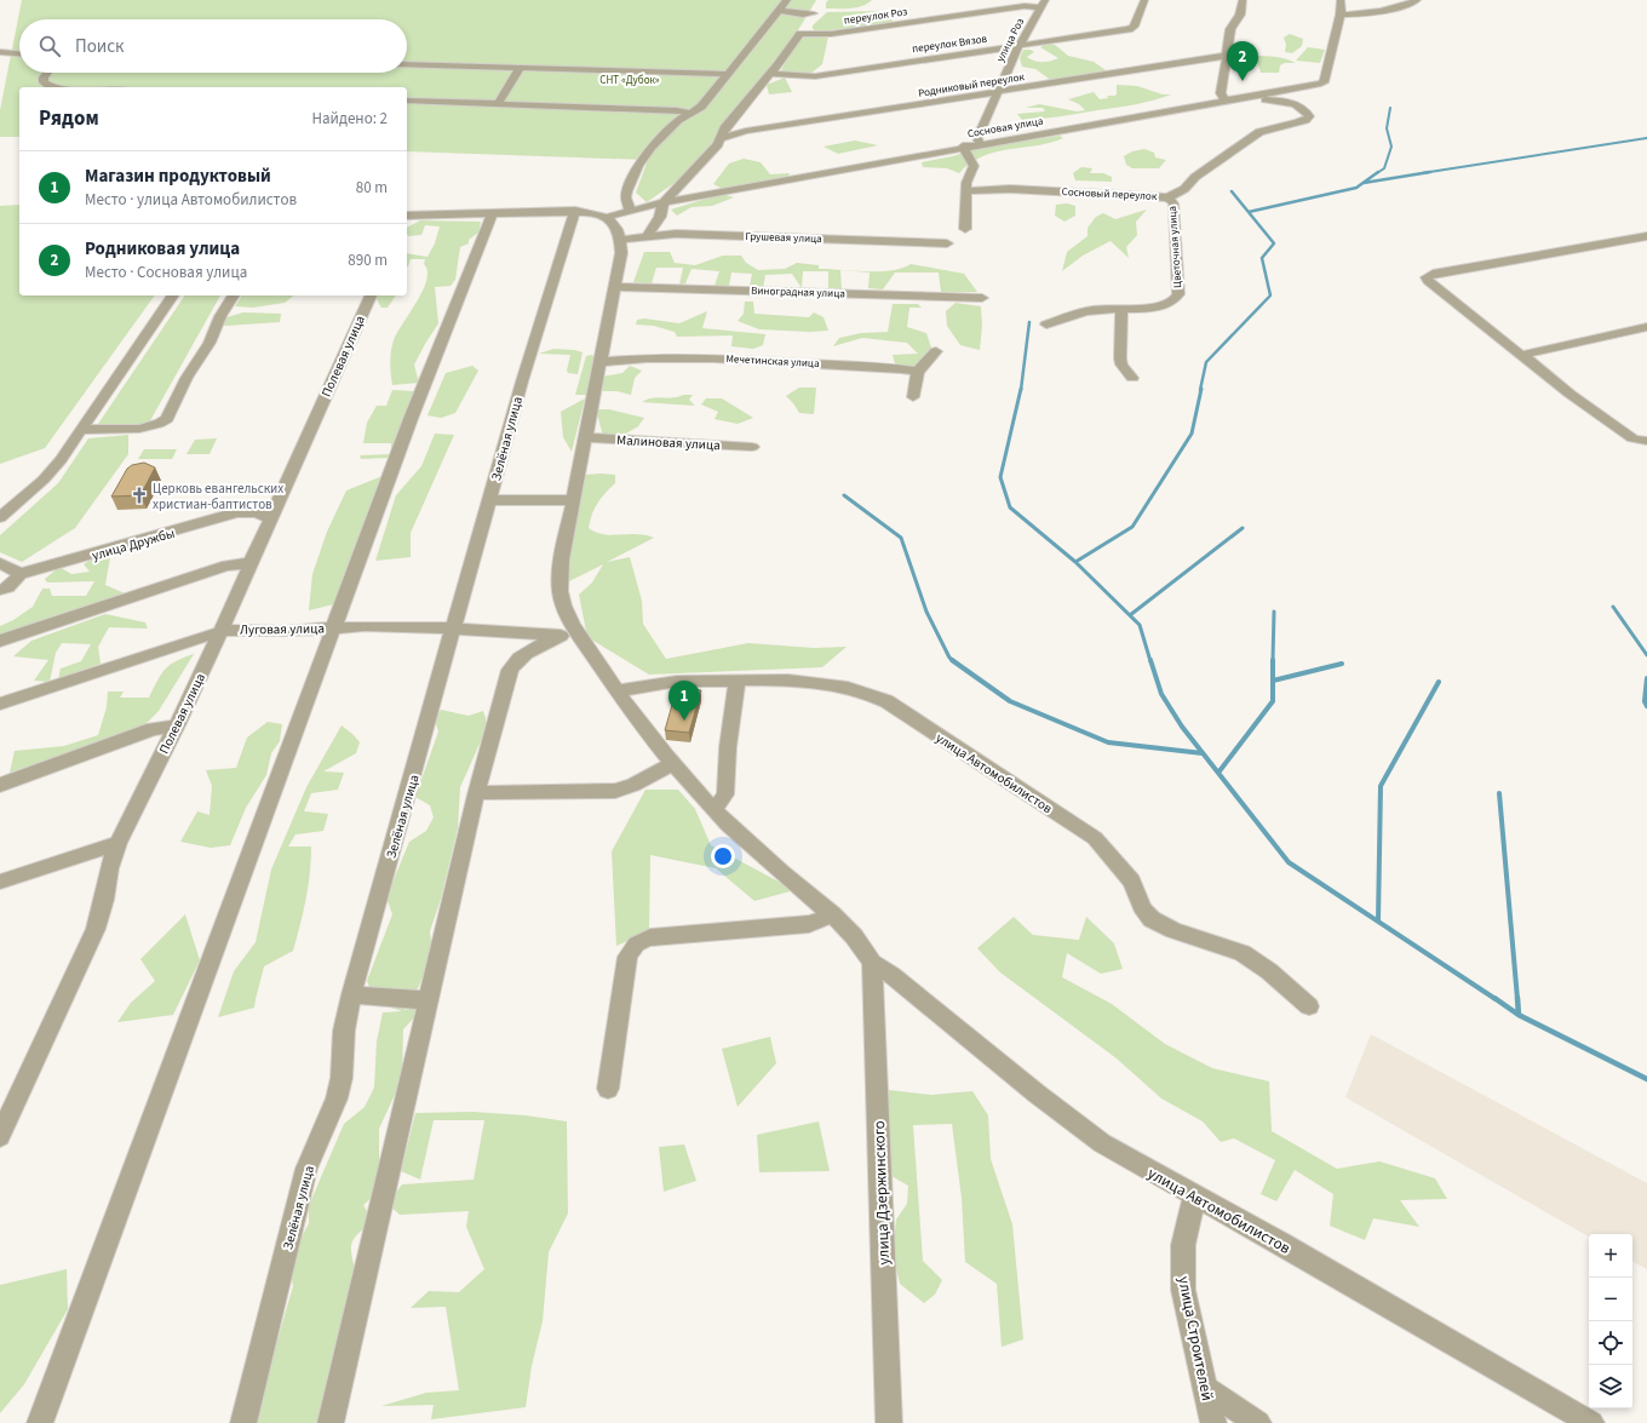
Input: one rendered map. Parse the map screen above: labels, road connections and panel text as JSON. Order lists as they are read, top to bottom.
{
  "streets": {
    "street": [
      "переулок Роз",
      "улица Роз",
      "переулок Вязов",
      "Родниковый переулок",
      "Сосновая улица",
      "Сосновый переулок",
      "Грушевая улица",
      "Цветочная улица",
      "Виноградная улица",
      "Полевая улица",
      "Мечетинская улица",
      "Зелёная улица",
      "Малиновая улица",
      "улица Дружбы",
      "Луговая улица",
      "улица Автомобилистов",
      "улица Дзержинского",
      "улица Строителей"
    ]
  },
  "crossings": [
    ["переулок Роз", "улица Роз"],
    ["переулок Роз", "переулок Вязов"],
    ["улица Роз", "переулок Вязов"],
    ["улица Роз", "Родниковый переулок"],
    ["улица Роз", "Сосновая улица"],
    ["Сосновая улица", "Сосновый переулок"],
    ["Сосновый переулок", "Цветочная улица"],
    ["Полевая улица", "улица Дружбы"],
    ["Полевая улица", "Луговая улица"],
    ["Зелёная улица", "Луговая улица"],
    ["улица Автомобилистов", "улица Дзержинского"],
    ["улица Автомобилистов", "улица Строителей"]
  ],
  "parks": ["СНТ «Дубок»"],
  "places": {
    "church": ["Церковь евангельских христиан-баптистов"]
  },
  "page": {
    "search": "Поиск",
    "pins": ["2", "1"],
    "heading": ["Рядом", "Найдено: 2"],
    "list": [
      {
        "mark": "1",
        "name": "Магазин продуктовый",
        "note": "Место · улица Автомобилистов",
        "value": "80 m"
      },
      {
        "mark": "2",
        "name": "Родниковая улица",
        "note": "Место · Сосновая улица",
        "value": "890 m"
      }
    ],
    "map_buttons": ["+", "−"]
  }
}
